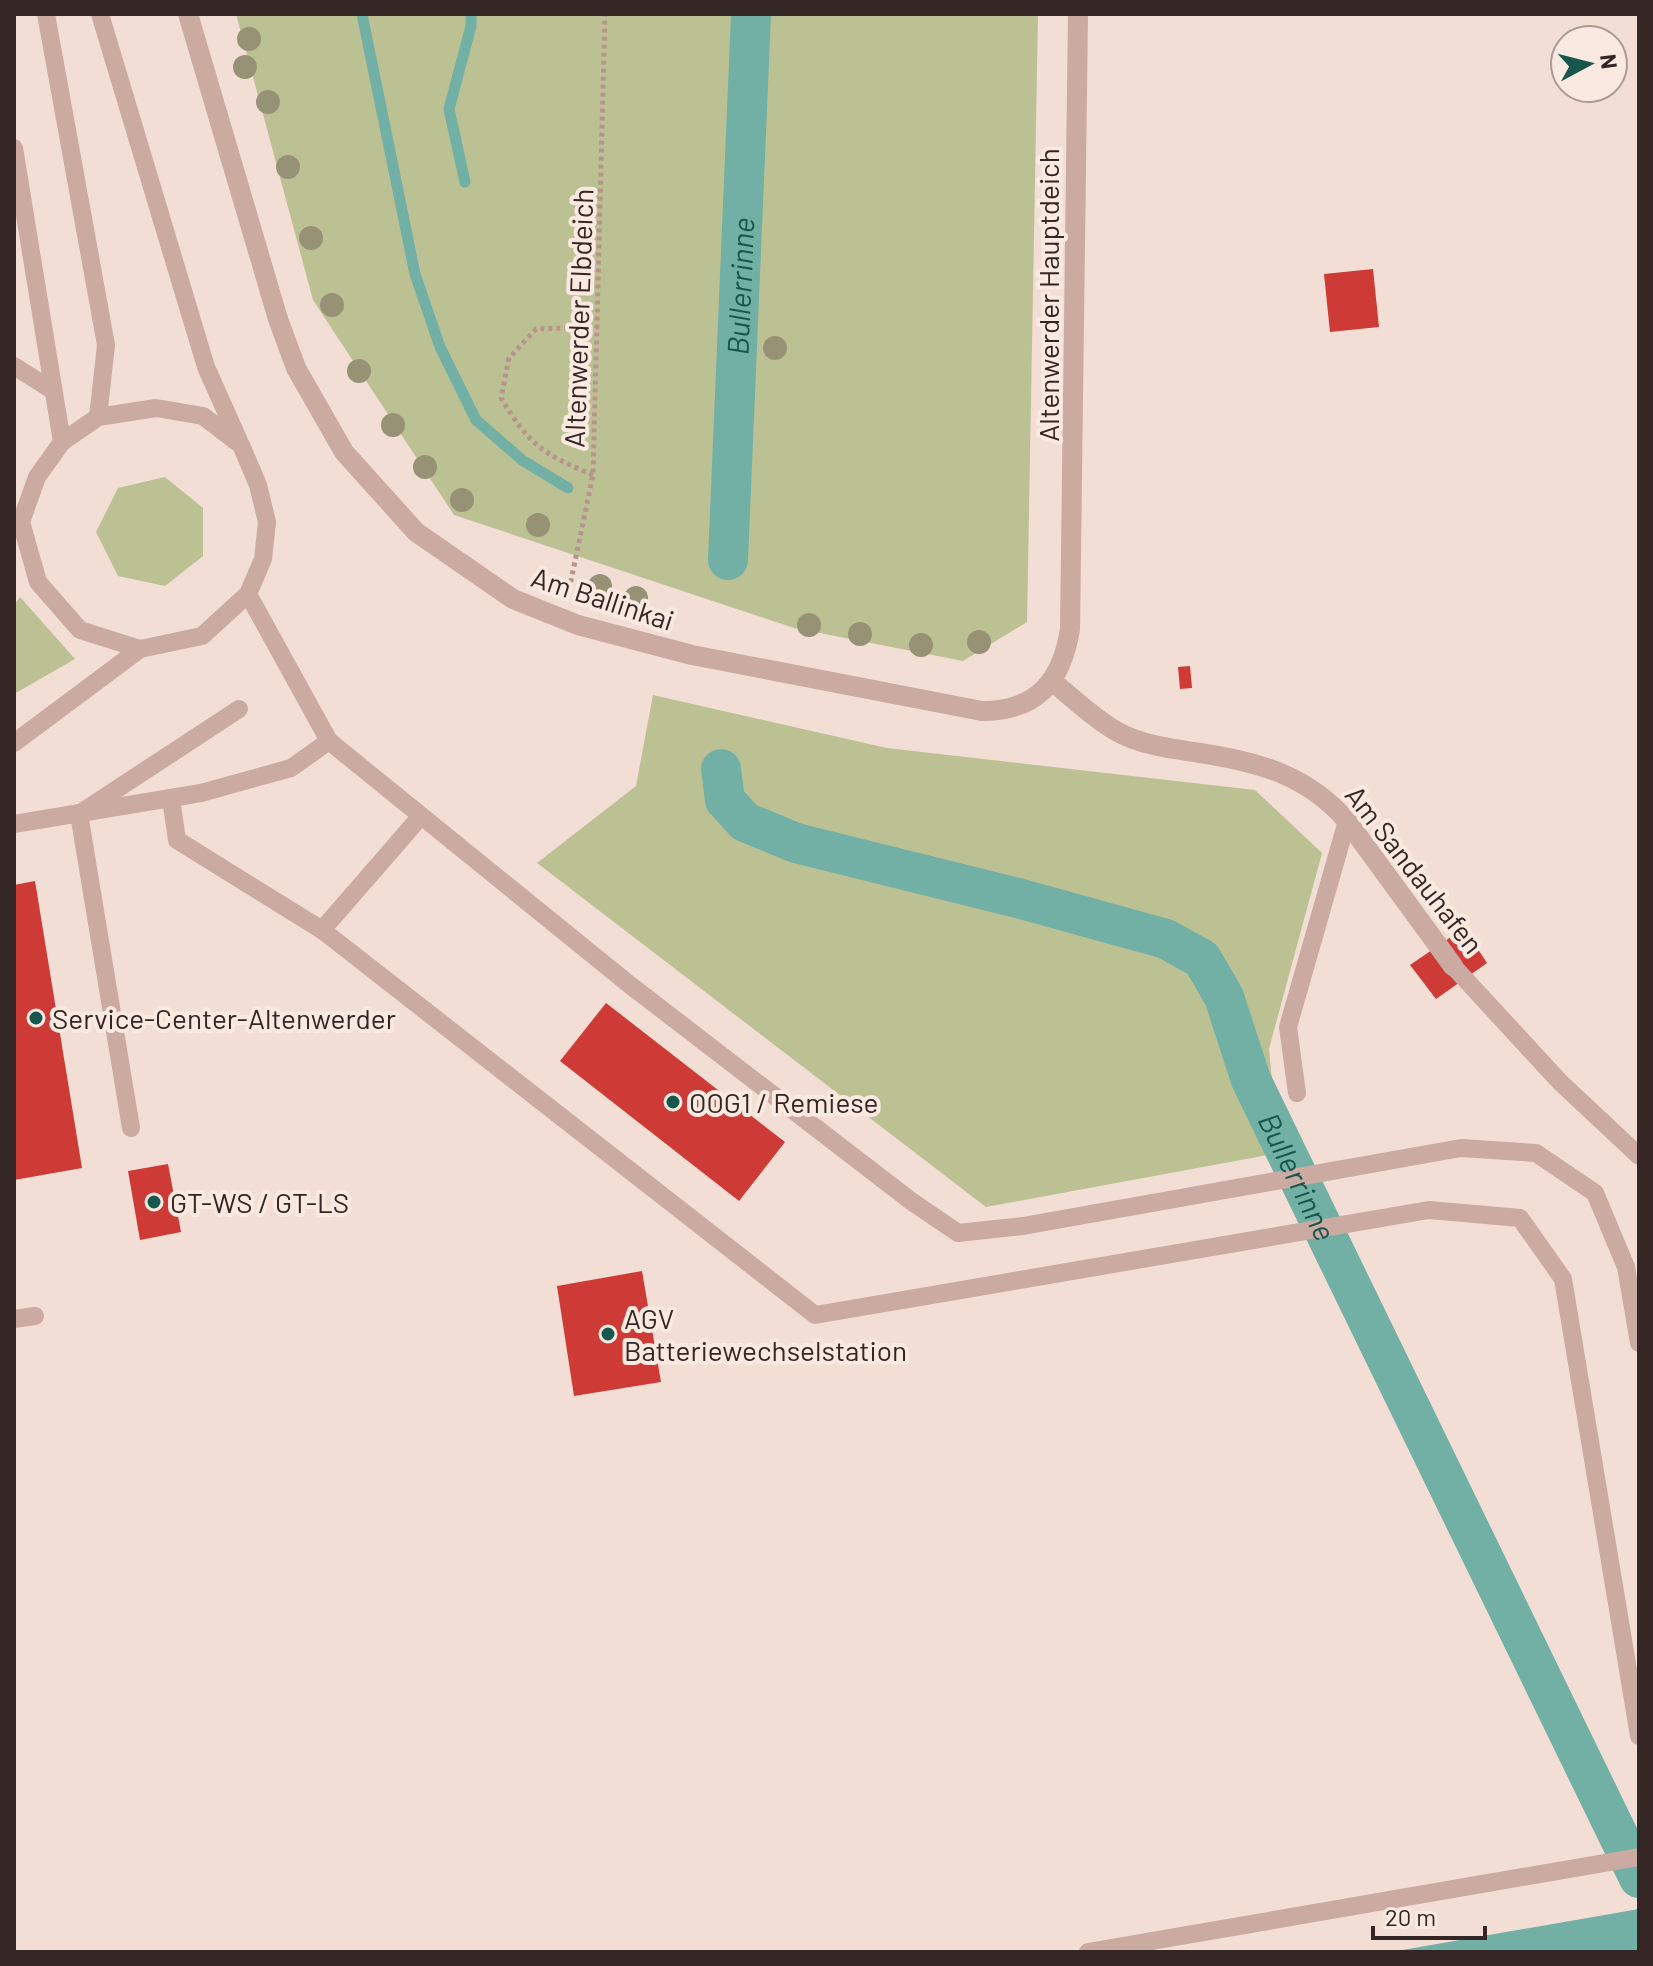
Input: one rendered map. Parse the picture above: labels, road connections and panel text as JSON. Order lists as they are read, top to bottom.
{
  "streets": {
    "street": ["Altenwerder Hauptdeich", "Am Ballinkai", "Am Sandauhafen"],
    "path": ["Altenwerder Elbdeich"]
  },
  "crossings": [
    ["Altenwerder Hauptdeich", "Am Ballinkai"],
    ["Altenwerder Hauptdeich", "Am Sandauhafen"],
    ["Altenwerder Elbdeich", "Am Ballinkai"],
    ["Am Ballinkai", "Am Sandauhafen"]
  ],
  "water": ["Bullerrinne"],
  "places": [
    "Service-Center-Altenwerder",
    "OOG1 / Remiese",
    "GT-WS / GT-LS",
    "AGV Batteriewechselstation"
  ],
  "scale_bar": "20 m",
  "north": "right"
}
